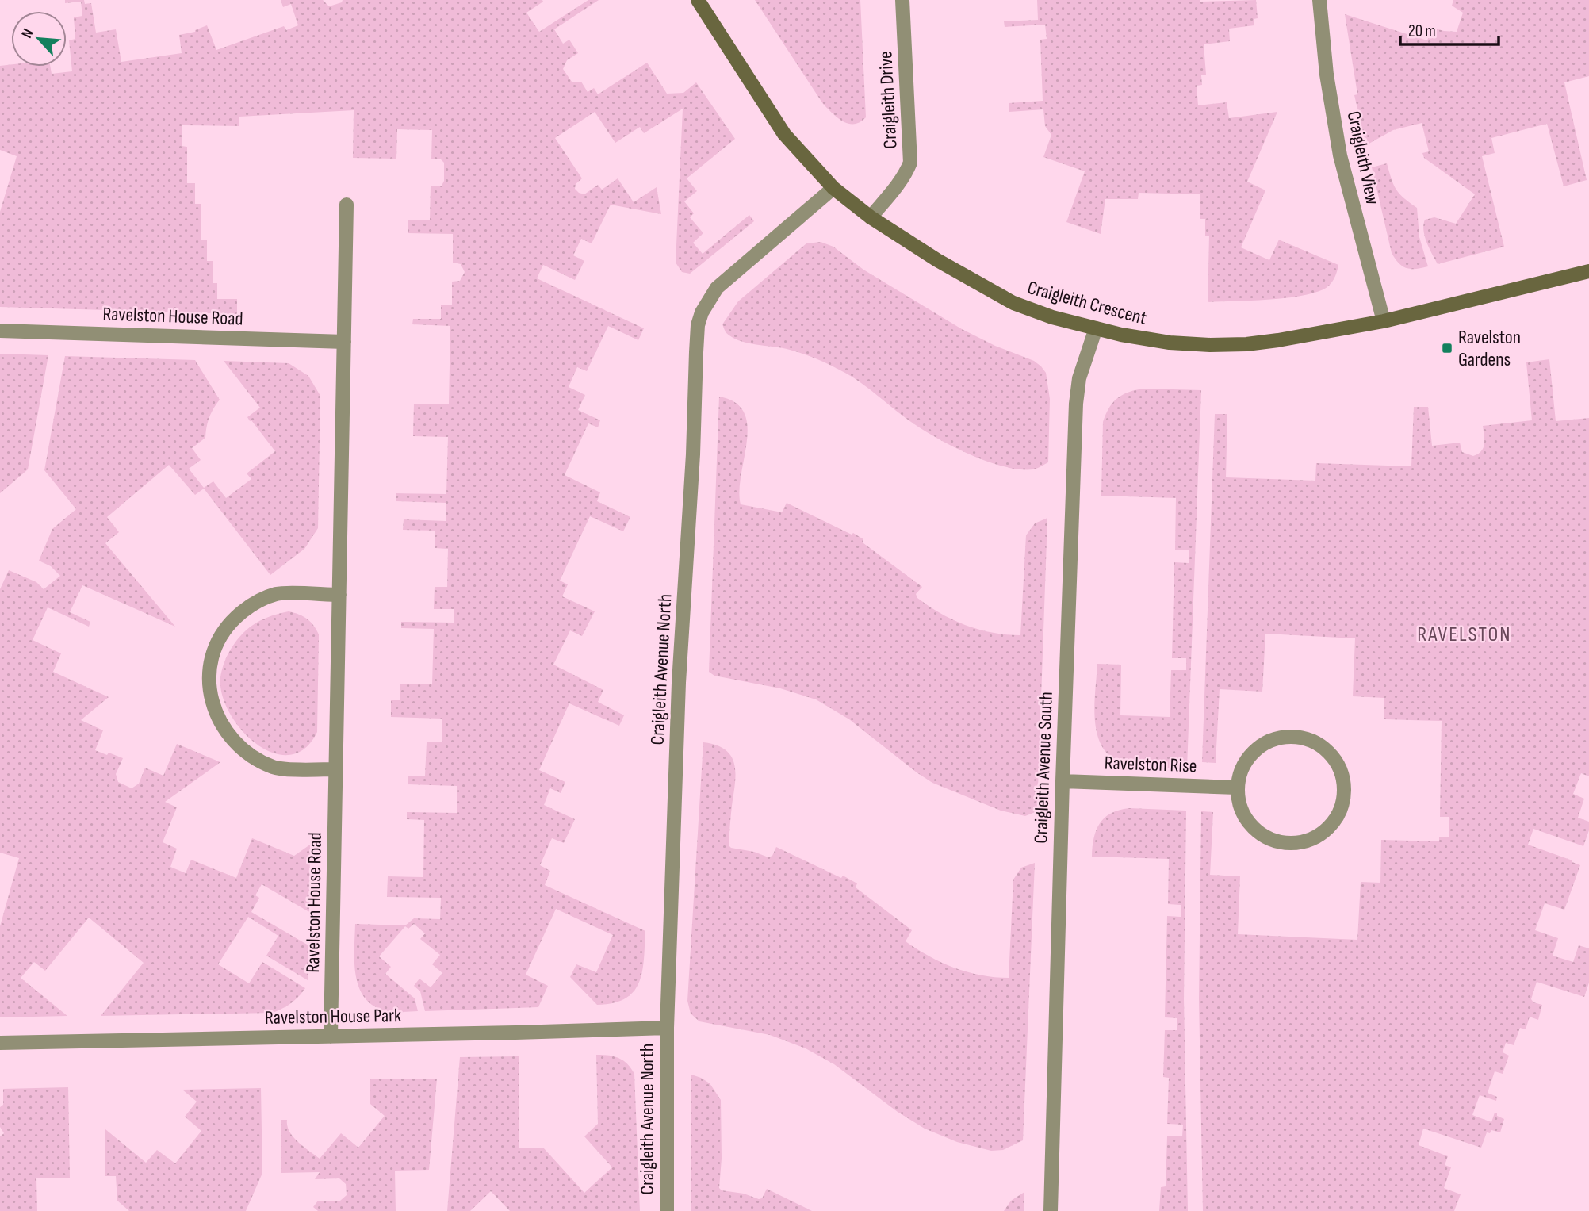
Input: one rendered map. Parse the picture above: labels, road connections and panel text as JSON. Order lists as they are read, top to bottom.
{
  "streets": {
    "street": [
      "Craigleith Drive",
      "Craigleith View",
      "Craigleith Crescent",
      "Ravelston House Road",
      "Craigleith Avenue North",
      "Ravelston Rise",
      "Craigleith Avenue South",
      "Ravelston House Park"
    ]
  },
  "crossings": [
    ["Craigleith Drive", "Craigleith Crescent"],
    ["Craigleith View", "Craigleith Crescent"],
    ["Craigleith Crescent", "Craigleith Avenue North"],
    ["Craigleith Crescent", "Craigleith Avenue South"],
    ["Ravelston House Road", "Ravelston House Park"],
    ["Craigleith Avenue North", "Ravelston House Park"],
    ["Ravelston Rise", "Craigleith Avenue South"]
  ],
  "districts": ["RAVELSTON"],
  "places": {
    "transit": ["Ravelston Gardens"]
  },
  "scale_bar": "20 m",
  "north": "top left"
}
